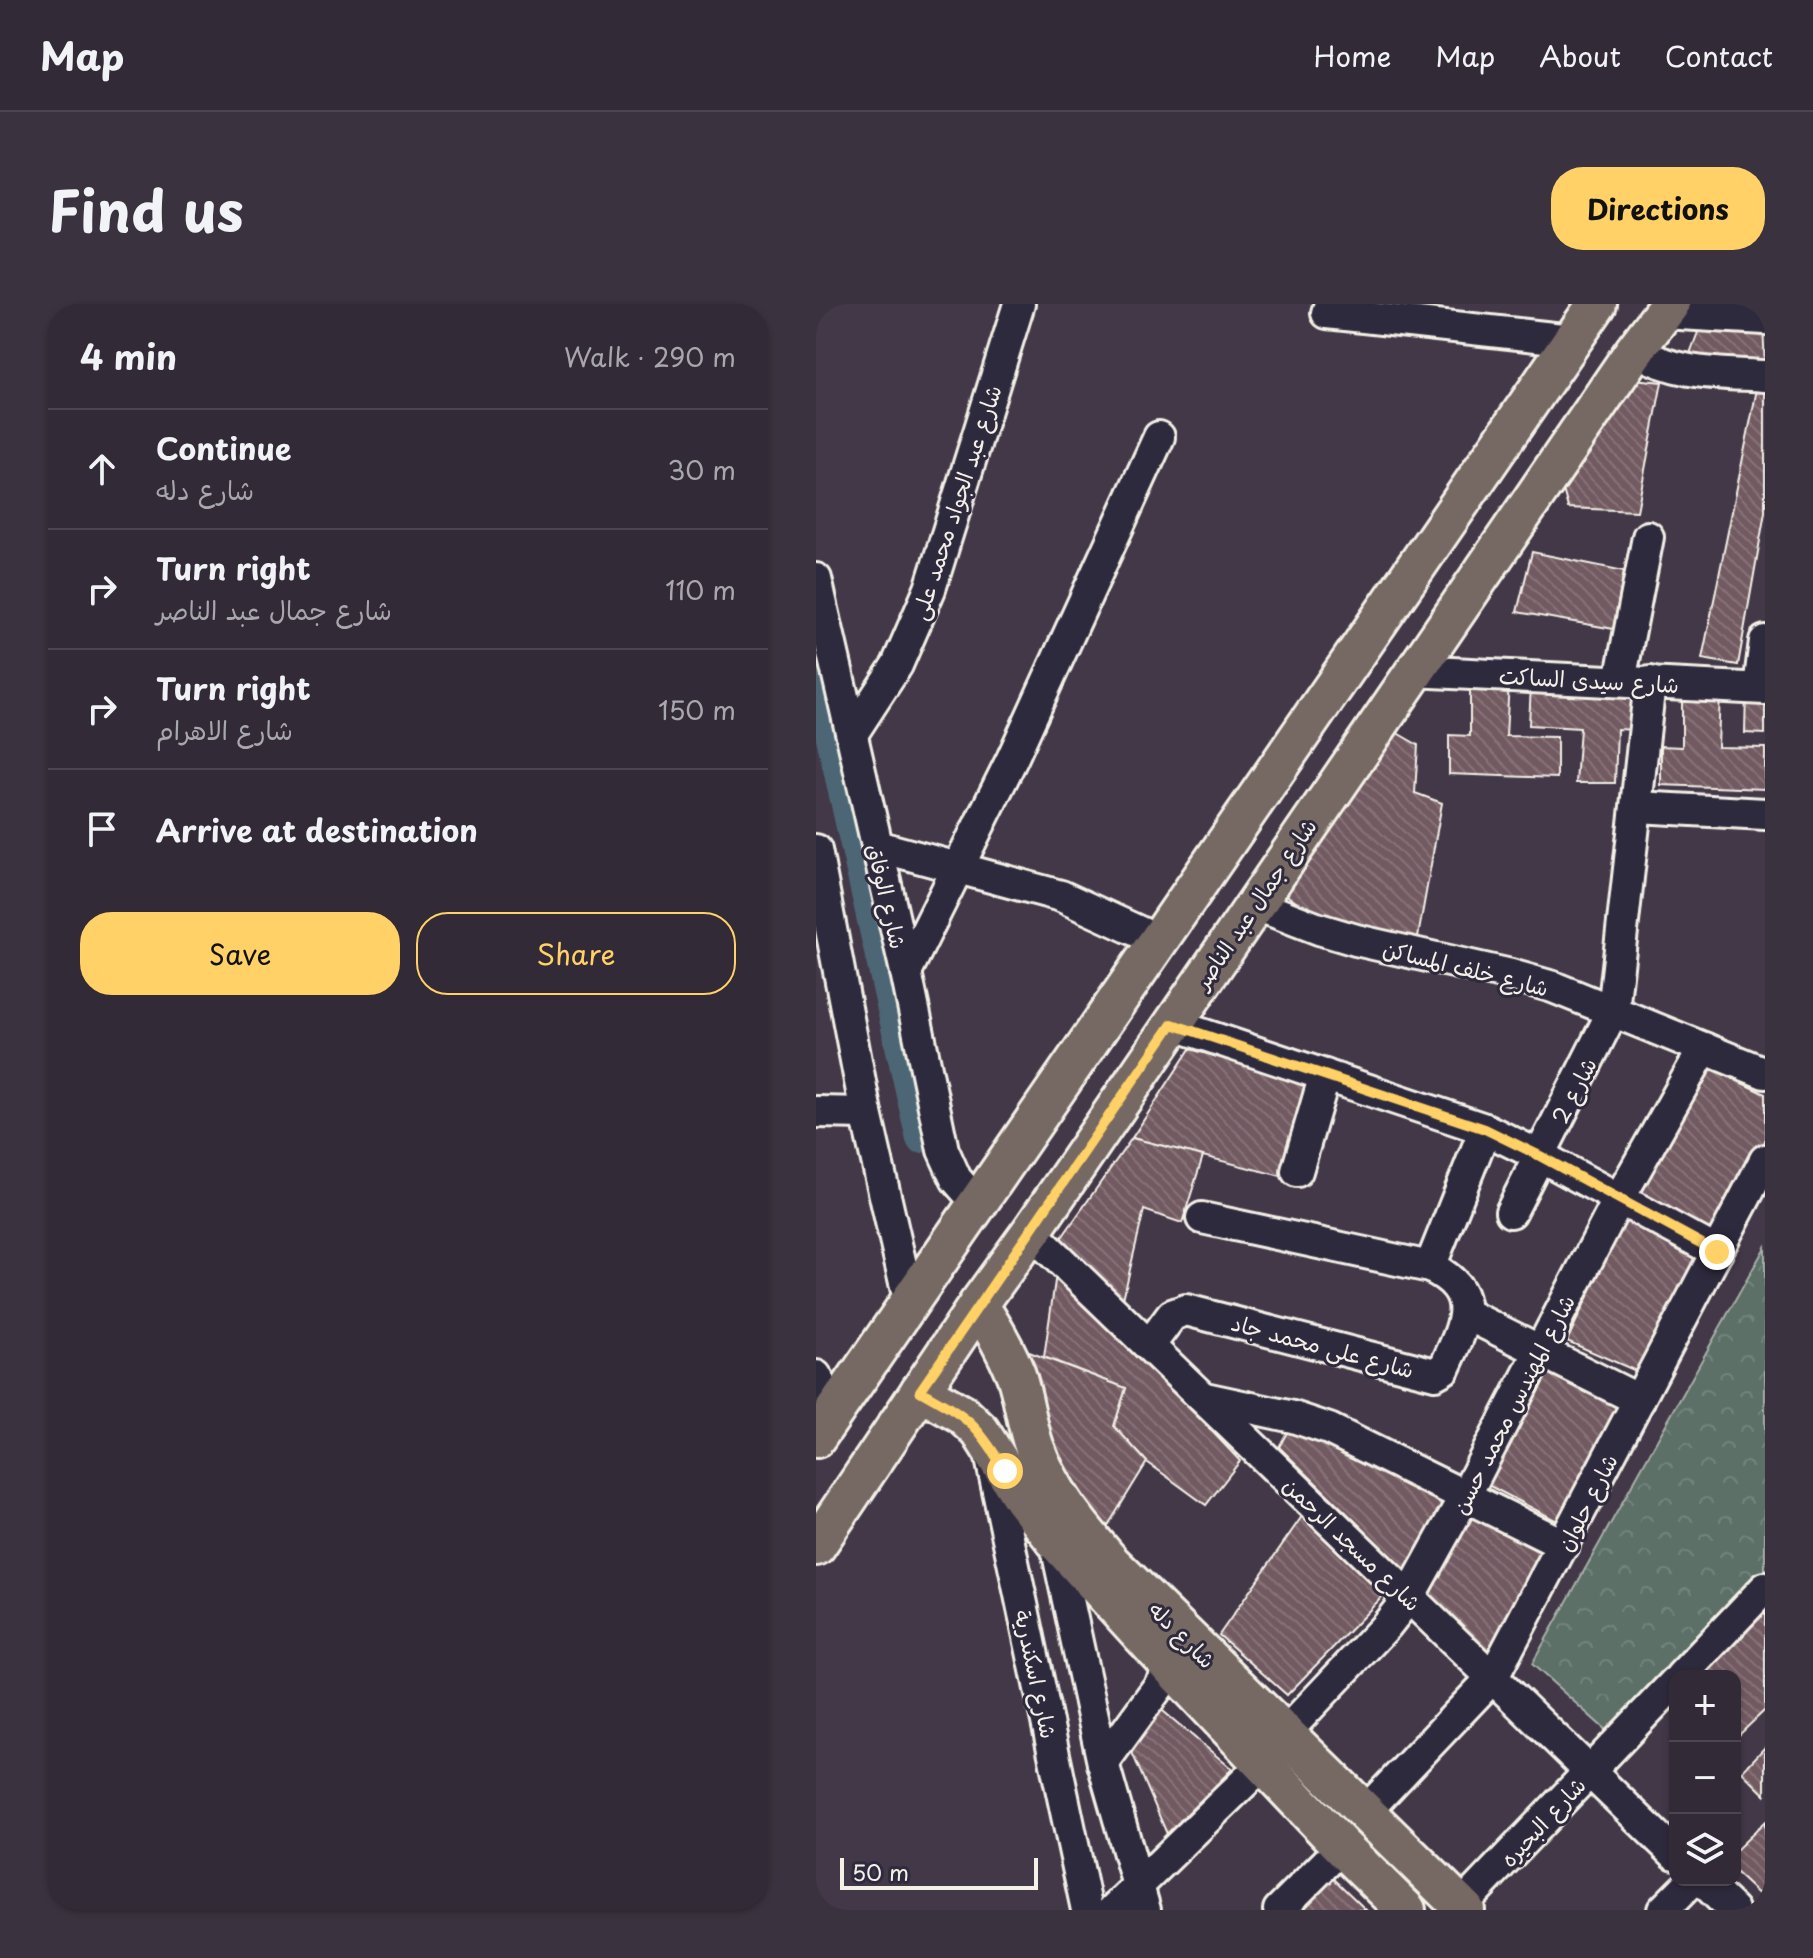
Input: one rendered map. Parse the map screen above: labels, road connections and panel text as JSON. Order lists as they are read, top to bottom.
{
  "streets": {
    "main road": ["شارع جمال عبد الناصر", "شارع دله"],
    "street": [
      "شارع عبد الجواد محمد على",
      "شارع سيدى الساكت",
      "شارع الوفاق",
      "شارع خلف المساكن",
      "شارع 2",
      "شارع على محمد جاد",
      "شارع المهندس محمد حسن",
      "شارع حلوان",
      "شارع مسجد الرحمن",
      "شارع اسكندرية",
      "شارع البحيره"
    ]
  },
  "crossings": [
    ["شارع عبد الجواد محمد على", "شارع الوفاق"],
    ["شارع سيدى الساكت", "شارع جمال عبد الناصر"],
    ["شارع جمال عبد الناصر", "شارع خلف المساكن"],
    ["شارع جمال عبد الناصر", "شارع مسجد الرحمن"],
    ["شارع جمال عبد الناصر", "شارع دله"],
    ["شارع خلف المساكن", "شارع 2"],
    ["شارع خلف المساكن", "شارع المهندس محمد حسن"],
    ["شارع على محمد جاد", "شارع مسجد الرحمن"],
    ["شارع المهندس محمد حسن", "شارع مسجد الرحمن"],
    ["شارع المهندس محمد حسن", "شارع دله"],
    ["شارع المهندس محمد حسن", "شارع اسكندرية"],
    ["شارع حلوان", "شارع مسجد الرحمن"],
    ["شارع حلوان", "شارع دله"],
    ["شارع مسجد الرحمن", "شارع البحيره"],
    ["شارع دله", "شارع اسكندرية"],
    ["شارع دله", "شارع البحيره"]
  ],
  "scale_bar": "50 m",
  "page": {
    "header": "Map",
    "nav": [
      "Home",
      "Map",
      "About",
      "Contact"
    ],
    "title": "Find us",
    "buttons": [
      "Directions",
      ["Save", "Share"]
    ],
    "heading": ["4 min", "Walk · 290 m"],
    "list": [
      ["Continue", "شارع دله", "30 m"],
      ["Turn right", "شارع جمال عبد الناصر", "110 m"],
      ["Turn right", "شارع الاهرام", "150 m"],
      "Arrive at destination"
    ],
    "map_buttons": ["+", "−"],
    "scale": "50 m"
  }
}
